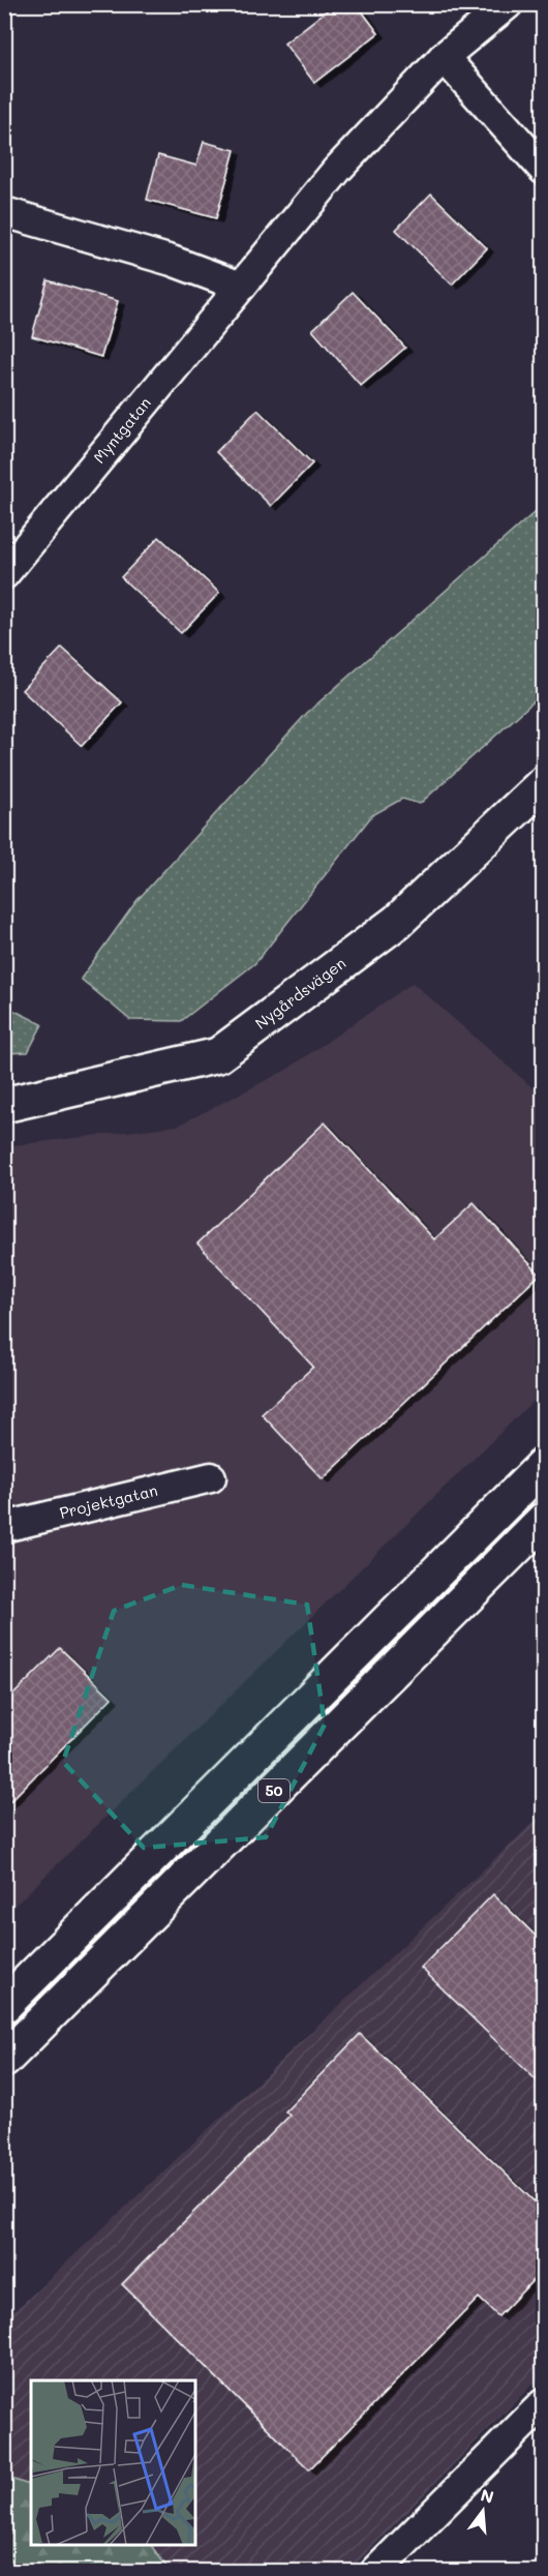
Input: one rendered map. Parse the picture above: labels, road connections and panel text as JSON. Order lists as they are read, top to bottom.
{
  "streets": {
    "main road": ["Nygårdsvägen", "50"],
    "street": ["Myntgatan", "Projektgatan"]
  },
  "north": "top"
}
